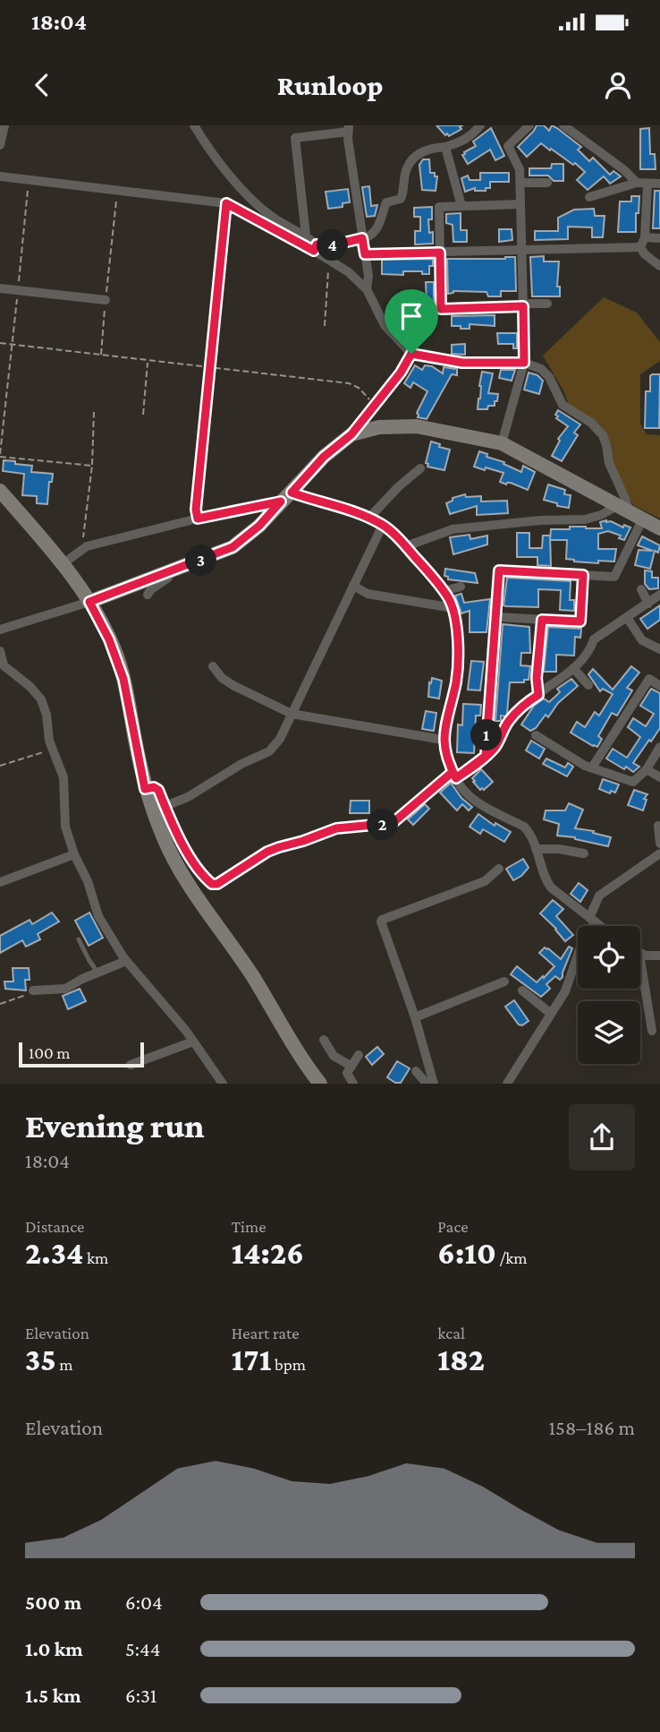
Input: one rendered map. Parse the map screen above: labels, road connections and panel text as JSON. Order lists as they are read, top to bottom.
{
  "scale_bar": "100 m",
  "page": {
    "status": "18:04",
    "header": "Runloop",
    "pins": [
      "4",
      "3",
      "1",
      "2"
    ],
    "scale": "100 m",
    "heading": ["Evening run", "18:04"],
    "stats": [
      ["Distance", "2.34 km"],
      ["Time", "14:26"],
      ["Pace", "6:10 /km"],
      ["Elevation", "35 m"],
      ["Heart rate", "171 bpm"],
      ["kcal", "182"]
    ],
    "chart": ["Elevation", "158–186 m"],
    "list": [
      {
        "name": "500 m",
        "note": "6:04"
      },
      {
        "name": "1.0 km",
        "note": "5:44"
      },
      {
        "name": "1.5 km",
        "note": "6:31"
      }
    ]
  }
}
